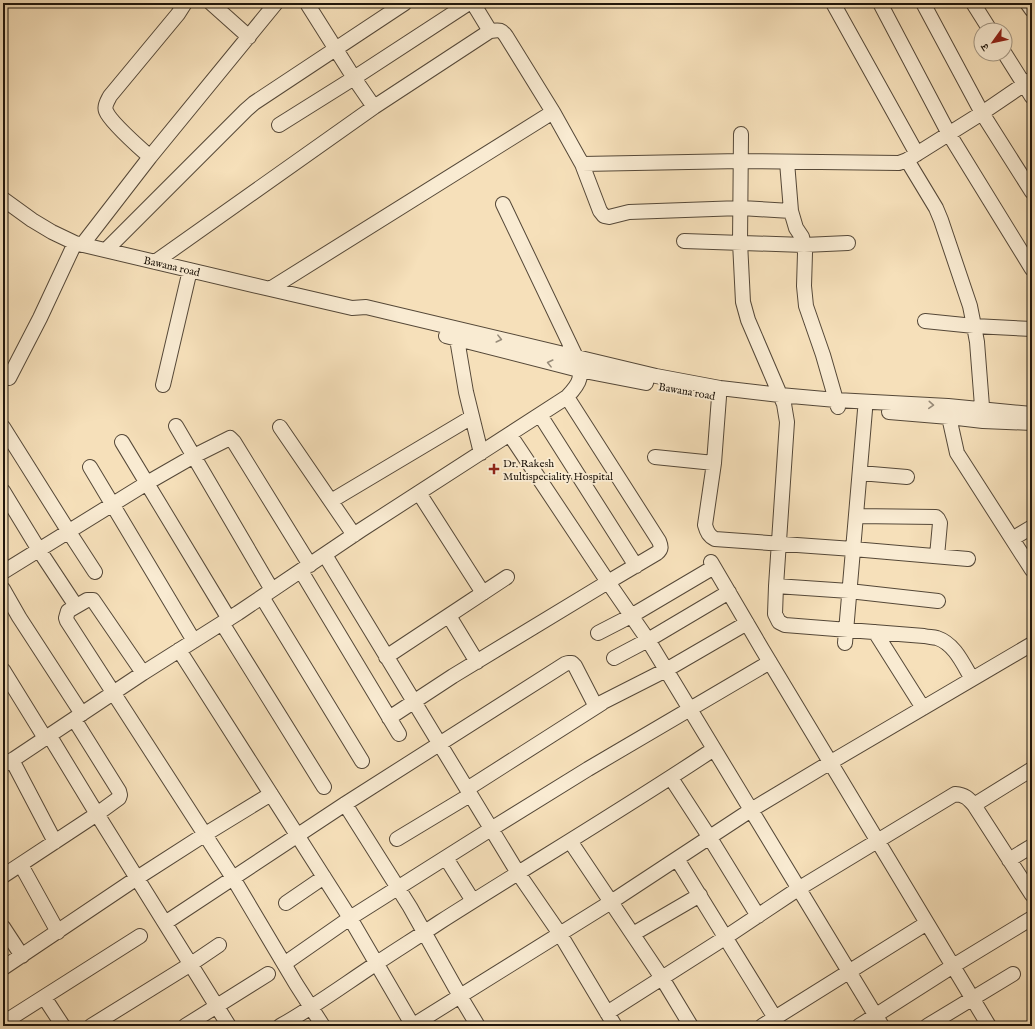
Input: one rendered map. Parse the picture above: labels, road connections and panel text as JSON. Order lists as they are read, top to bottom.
{
  "streets": {
    "street": ["Bawana road"]
  },
  "places": {
    "health": ["Dr. Rakesh Multispeciality Hospital"]
  },
  "north": "bottom left"
}
